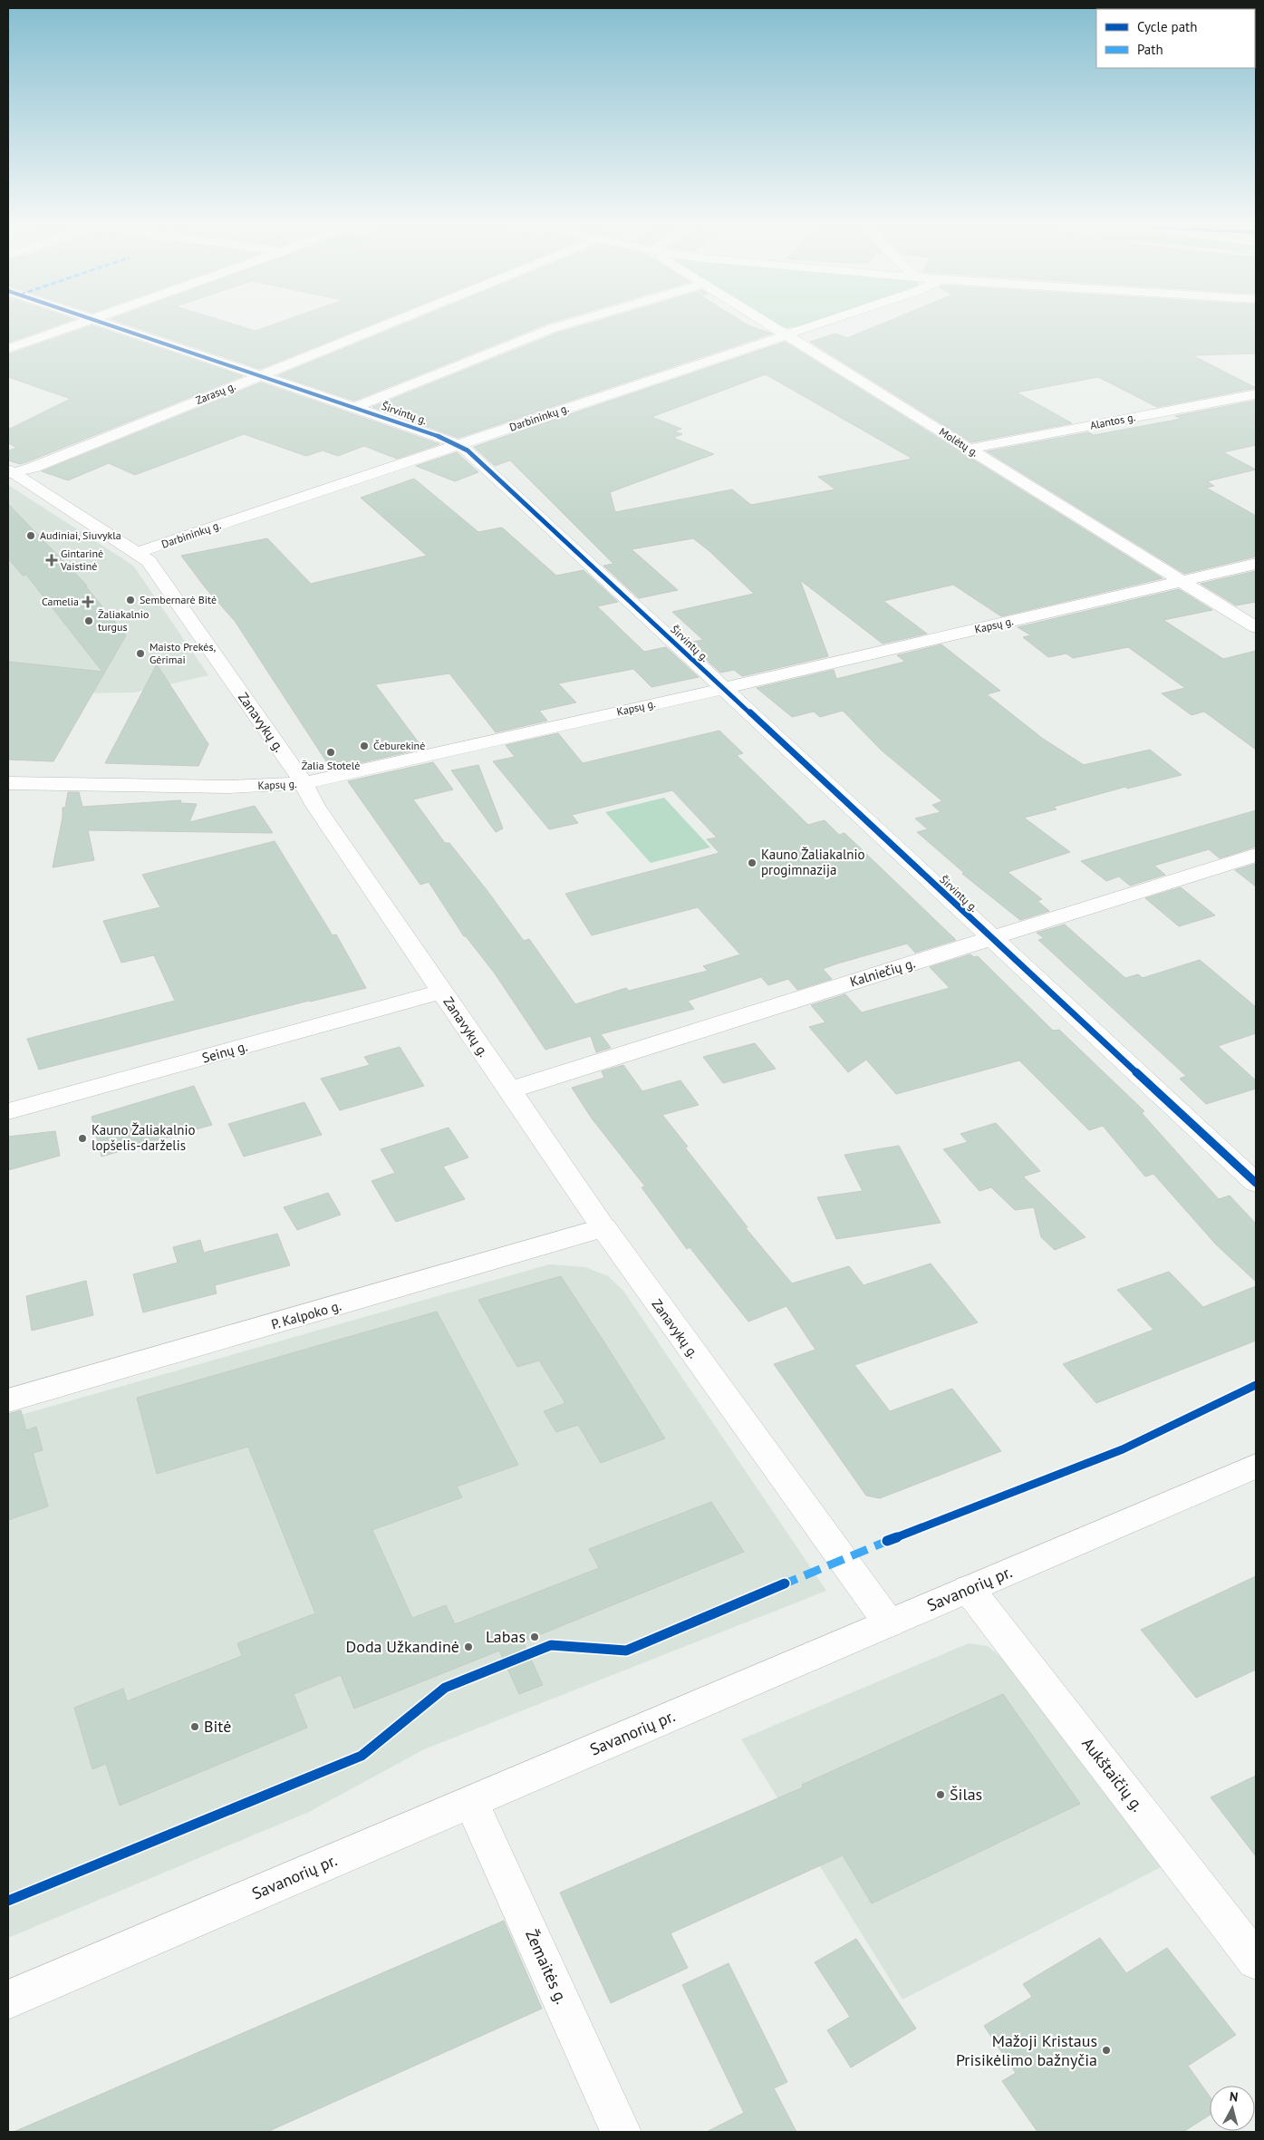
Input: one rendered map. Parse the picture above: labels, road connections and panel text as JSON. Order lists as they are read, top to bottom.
{
  "streets": {
    "street": [
      "Zarasų g.",
      "Širvintų g.",
      "Darbininkų g.",
      "Alantos g.",
      "Molėtų g.",
      "Kapsų g.",
      "Zanavykų g.",
      "Kalniečių g.",
      "Seinų g.",
      "P. Kalpoko g.",
      "Savanorių pr.",
      "Aukštaičių g.",
      "Žemaitės g."
    ]
  },
  "crossings": [
    ["Zarasų g.", "Širvintų g."],
    ["Zarasų g.", "Zanavykų g."],
    ["Širvintų g.", "Darbininkų g."],
    ["Širvintų g.", "Kapsų g."],
    ["Širvintų g.", "Kalniečių g."],
    ["Darbininkų g.", "Molėtų g."],
    ["Darbininkų g.", "Zanavykų g."],
    ["Alantos g.", "Molėtų g."],
    ["Molėtų g.", "Kapsų g."],
    ["Kapsų g.", "Zanavykų g."],
    ["Zanavykų g.", "Kalniečių g."],
    ["Zanavykų g.", "Seinų g."],
    ["Zanavykų g.", "P. Kalpoko g."],
    ["Zanavykų g.", "Savanorių pr."],
    ["Savanorių pr.", "Aukštaičių g."],
    ["Savanorių pr.", "Žemaitės g."]
  ],
  "places": {
    "other": [
      "Audiniai, Siuvykla",
      "Sembernarė Bitė",
      "Žaliakalnio turgus",
      "Maisto Prekės, Gėrimai",
      "Čeburekinė",
      "Žalia Stotelė",
      "Kauno Žaliakalnio progimnazija",
      "Kauno Žaliakalnio lopšelis-darželis",
      "Labas",
      "Doda Užkandinė",
      "Bitė",
      "Šilas",
      "Mažoji Kristaus Prisikėlimo bažnyčia"
    ],
    "health": ["Gintarinė Vaistinė", "Camelia"]
  },
  "legend": ["Cycle path", "Path"],
  "north": "top"
}
